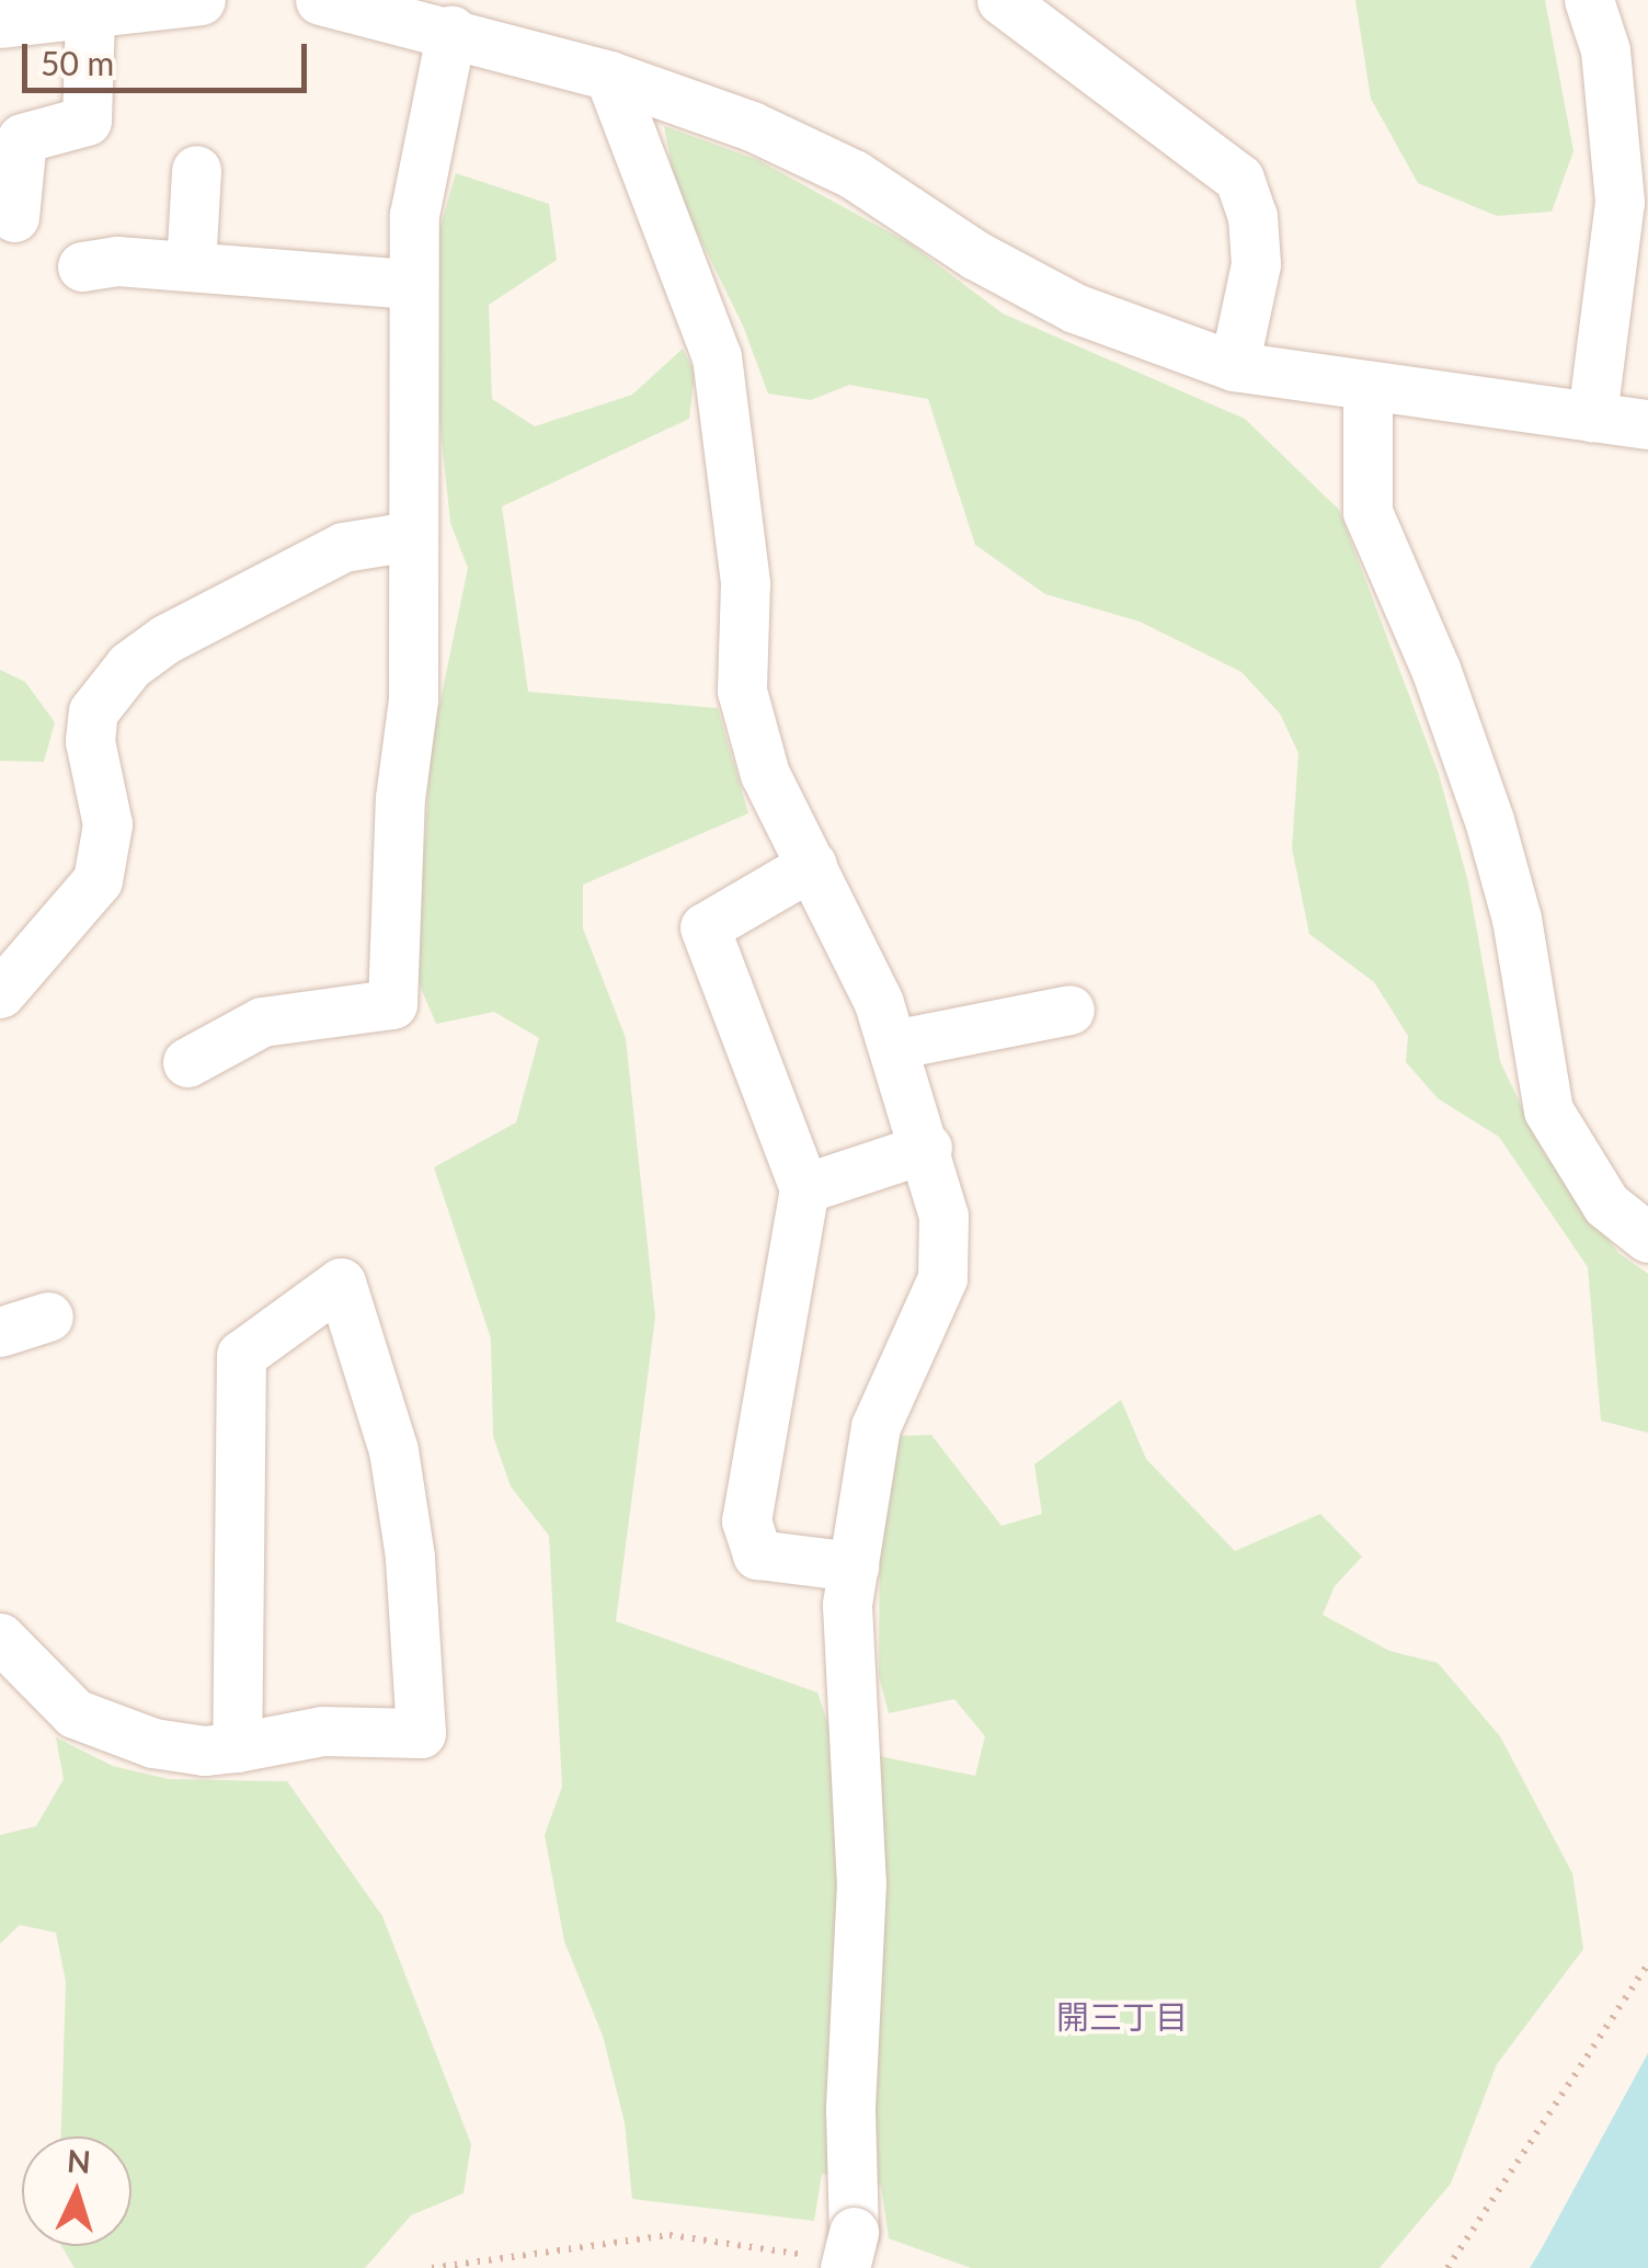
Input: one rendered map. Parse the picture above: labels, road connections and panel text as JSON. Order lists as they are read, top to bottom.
{
  "districts": ["開三丁目"],
  "scale_bar": "50 m",
  "north": "top"
}
